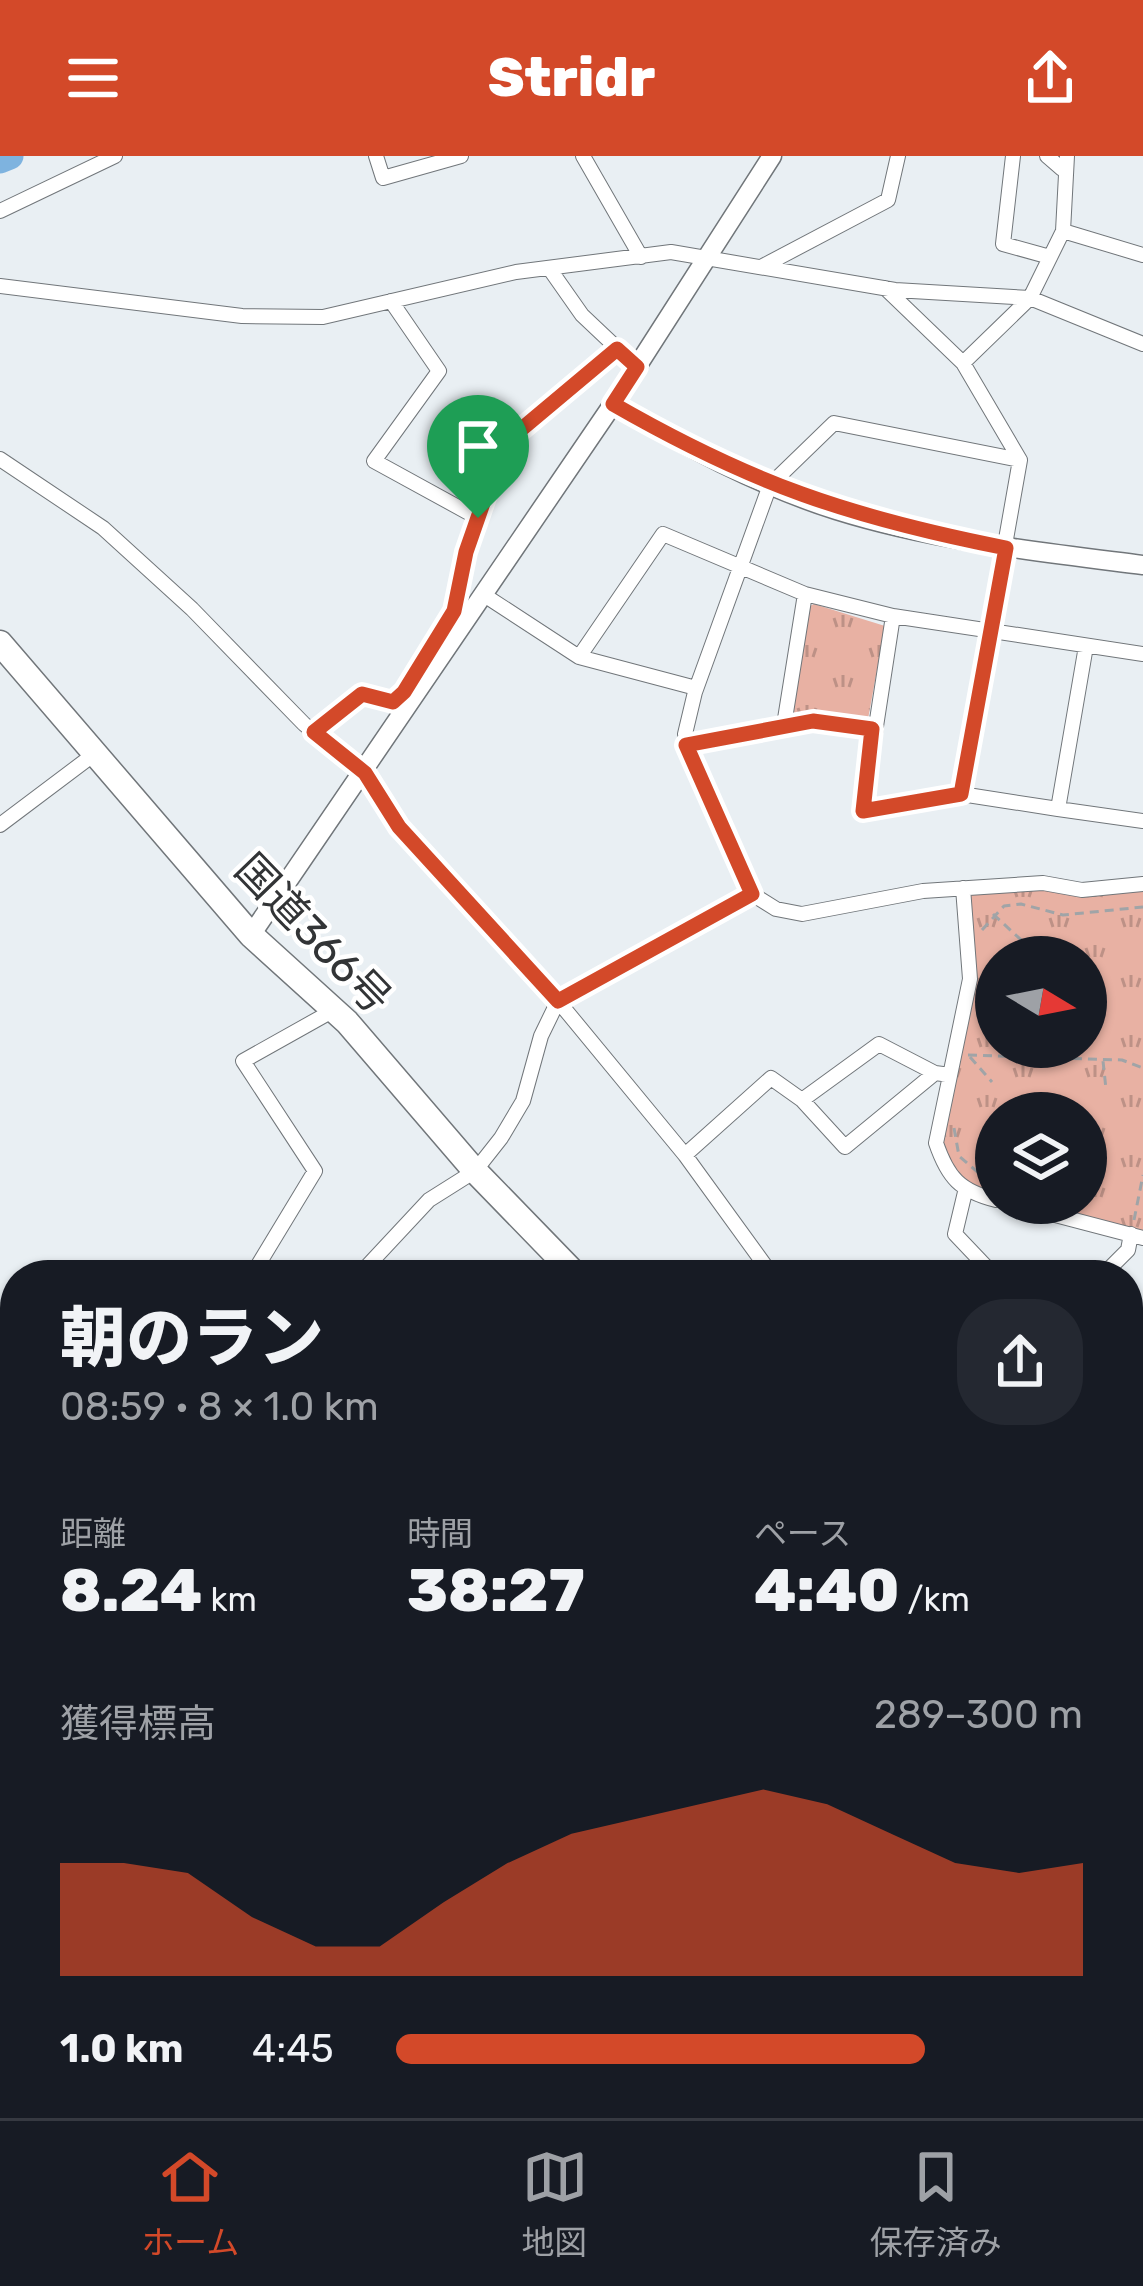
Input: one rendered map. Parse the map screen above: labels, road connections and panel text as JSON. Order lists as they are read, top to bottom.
{
  "streets": {
    "highway": ["国道366号"]
  },
  "north": "right",
  "page": {
    "header": "Stridr",
    "heading": ["朝のラン", "08:59 · 8 × 1.0 km"],
    "stats": [
      ["距離", "8.24 km"],
      ["時間", "38:27"],
      ["ペース", "4:40 /km"]
    ],
    "chart": ["獲得標高", "289–300 m"],
    "list": [
      {
        "name": "1.0 km",
        "note": "4:45"
      }
    ],
    "tabs": ["ホーム", "地図", "保存済み"]
  }
}
